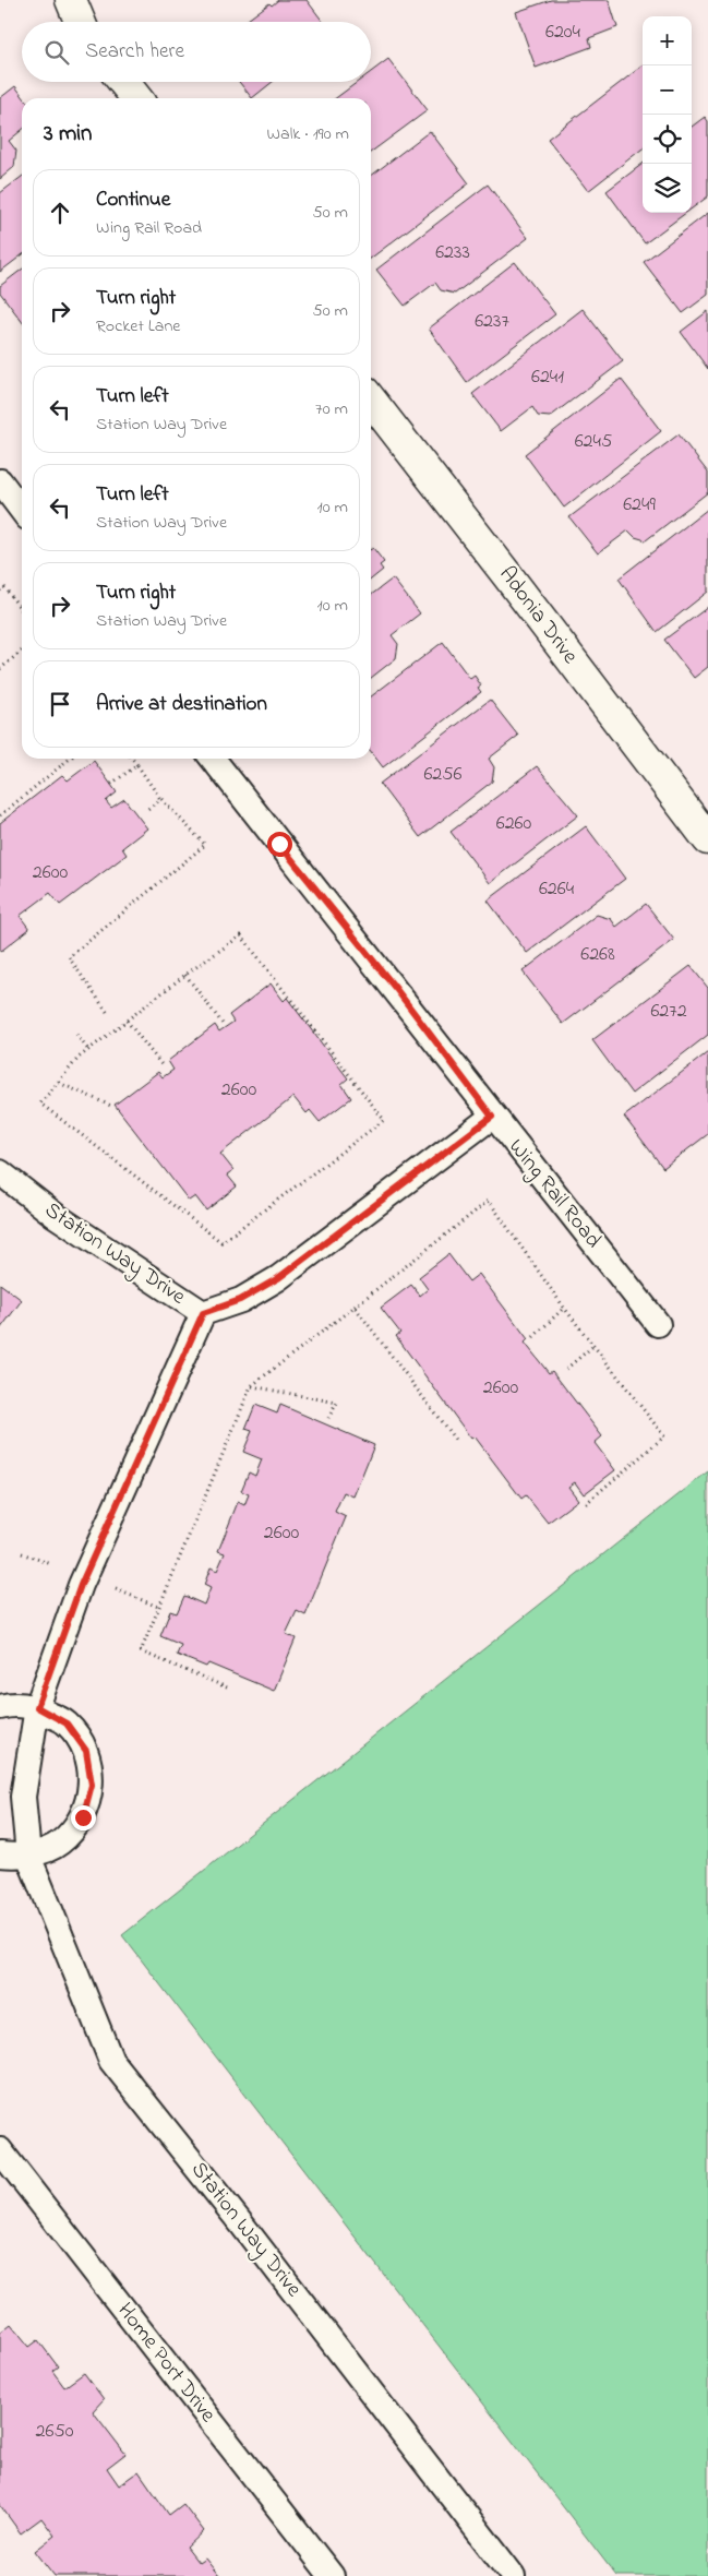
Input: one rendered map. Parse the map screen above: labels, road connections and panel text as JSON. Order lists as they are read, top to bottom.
{
  "streets": {
    "street": ["Adonia Drive"],
    "lane": ["Wing Rail Road", "Station Way Drive", "Home Port Drive"]
  },
  "house_numbers": [
    "6204",
    "6233",
    "6237",
    "6241",
    "6245",
    "6249",
    "6256",
    "6260",
    "2600",
    "6264",
    "6268",
    "6272",
    "2600",
    "2600",
    "2600",
    "2650"
  ],
  "page": {
    "map_buttons": ["+", "−"],
    "search": "Search here",
    "heading": ["3 min", "Walk · 190 m"],
    "list": [
      ["Continue", "Wing Rail Road", "50 m"],
      ["Turn right", "Rocket Lane", "50 m"],
      ["Turn left", "Station Way Drive", "70 m"],
      ["Turn left", "Station Way Drive", "10 m"],
      ["Turn right", "Station Way Drive", "10 m"],
      "Arrive at destination"
    ]
  }
}
